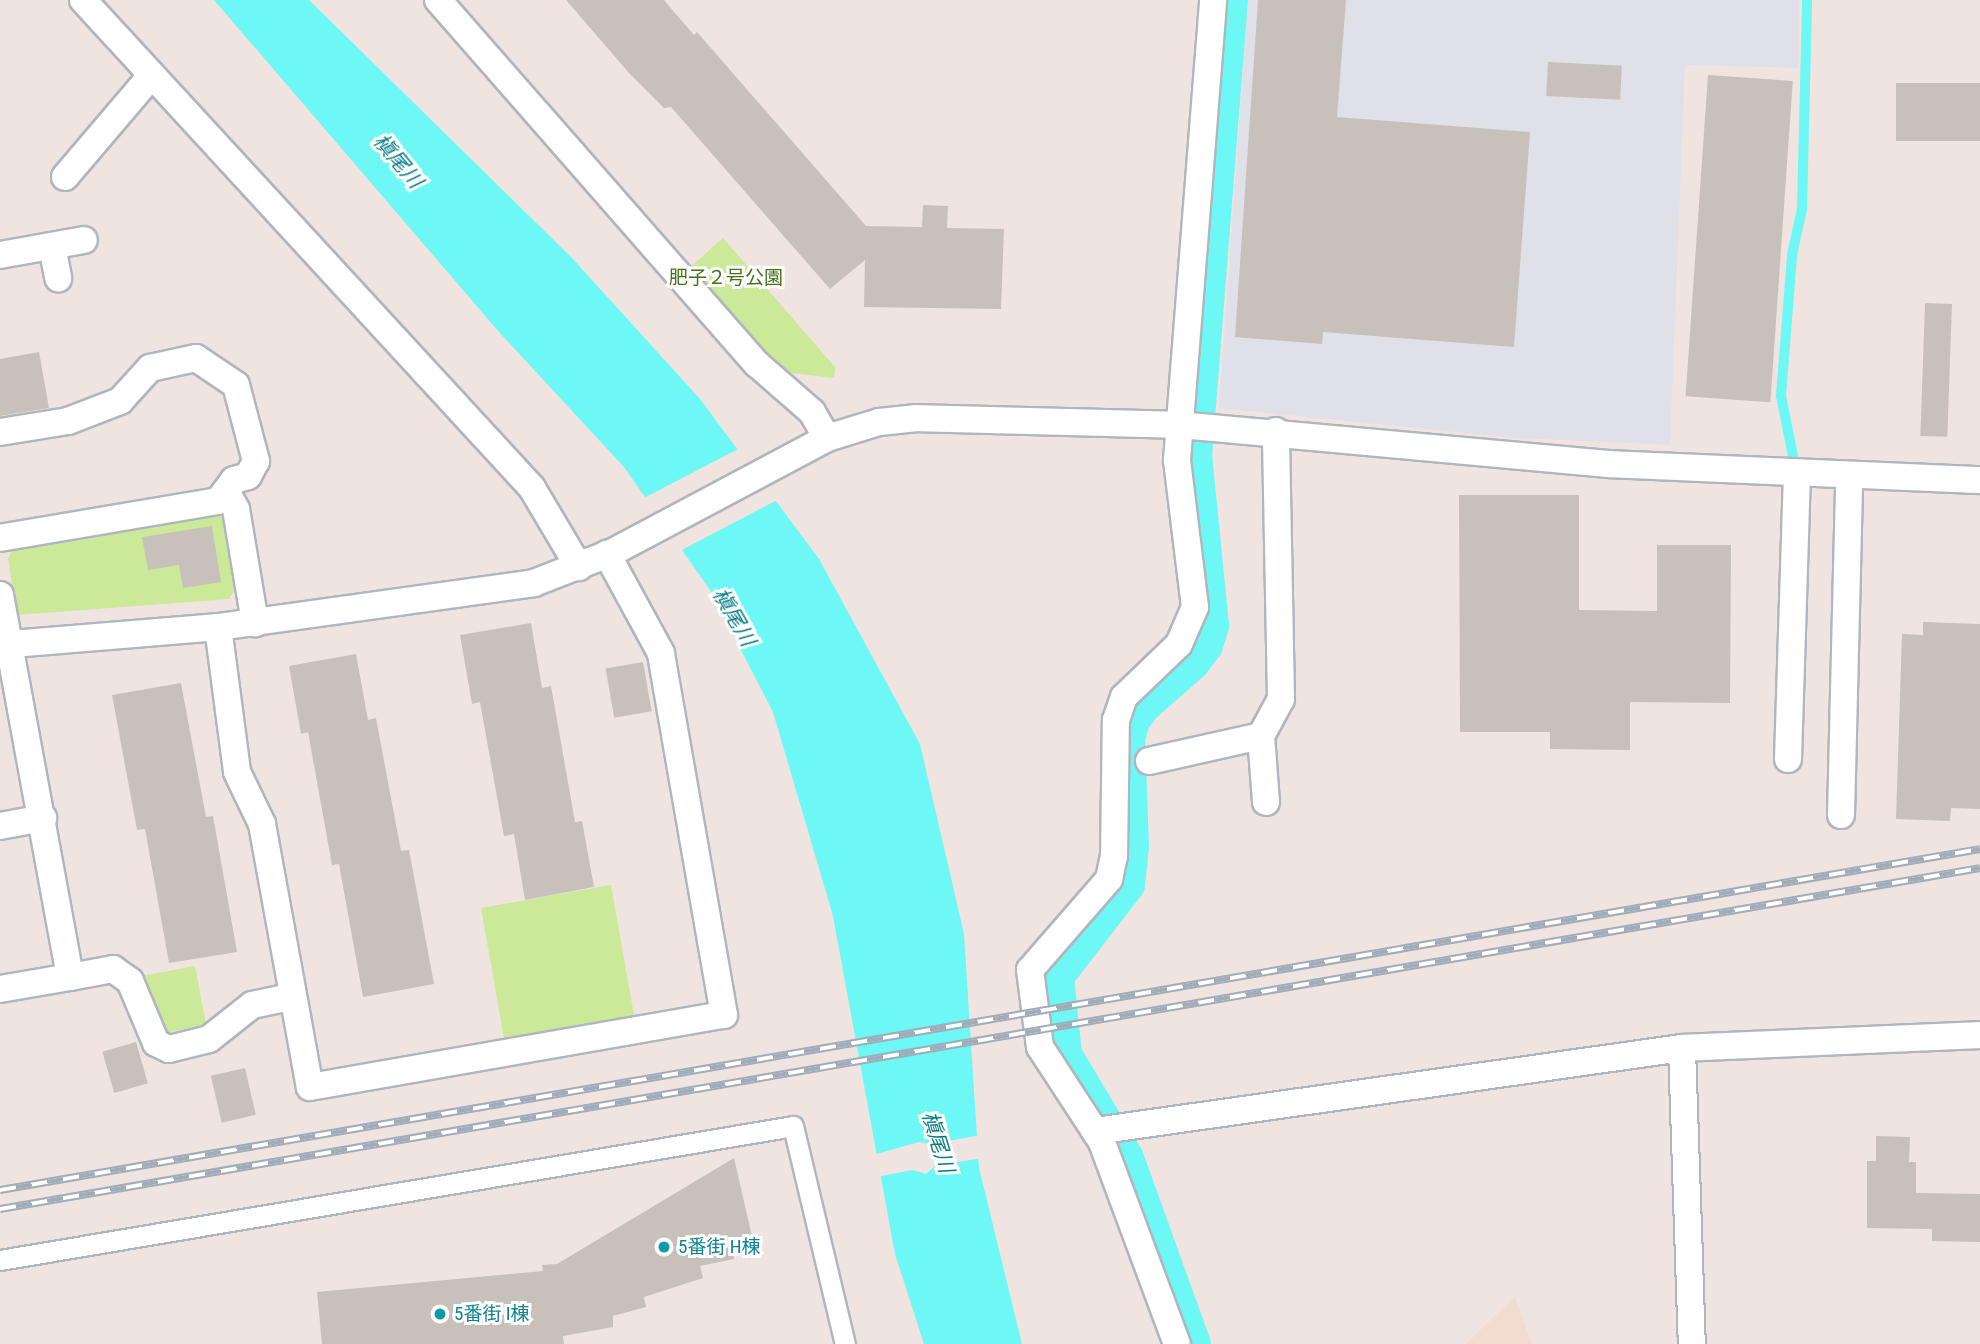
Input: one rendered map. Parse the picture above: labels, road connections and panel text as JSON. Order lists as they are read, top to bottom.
{
  "water": ["槇尾川"],
  "parks": ["肥子２号公園"],
  "places": ["5番街 H棟", "5番街 I棟"]
}
